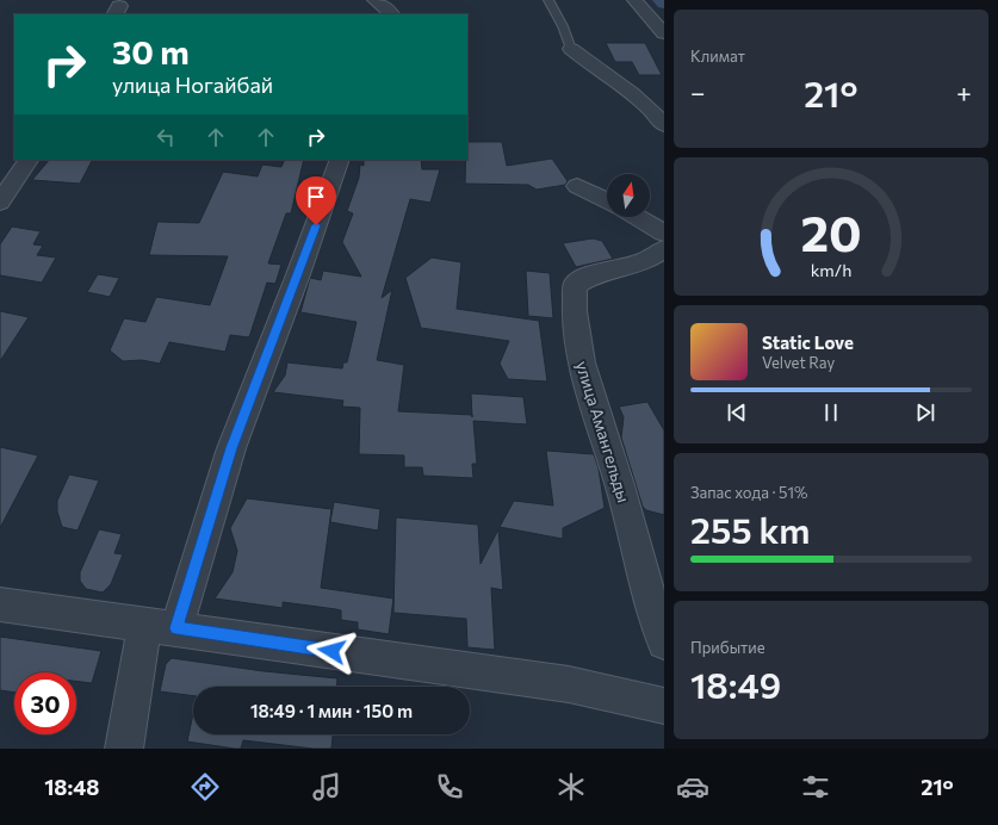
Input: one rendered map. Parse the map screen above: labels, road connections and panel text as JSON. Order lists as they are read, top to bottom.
{
  "streets": {
    "street": ["улица Амангельды"]
  },
  "north": "top",
  "page": {
    "tile": [
      "Климат",
      ["Запас хода · 51%", "255 km"],
      ["Прибытие", "18:49"]
    ],
    "turn": ["30 m", "улица Ногайбай"],
    "heat": ["−", "21°", "+"],
    "song": ["Static Love", "Velvet Ray"],
    "limit": "30",
    "trip": "18:49 · 1 мин · 150 m",
    "tabs": ["18:48", "21°"],
    "gauge": ["20", "km/h"]
  }
}
